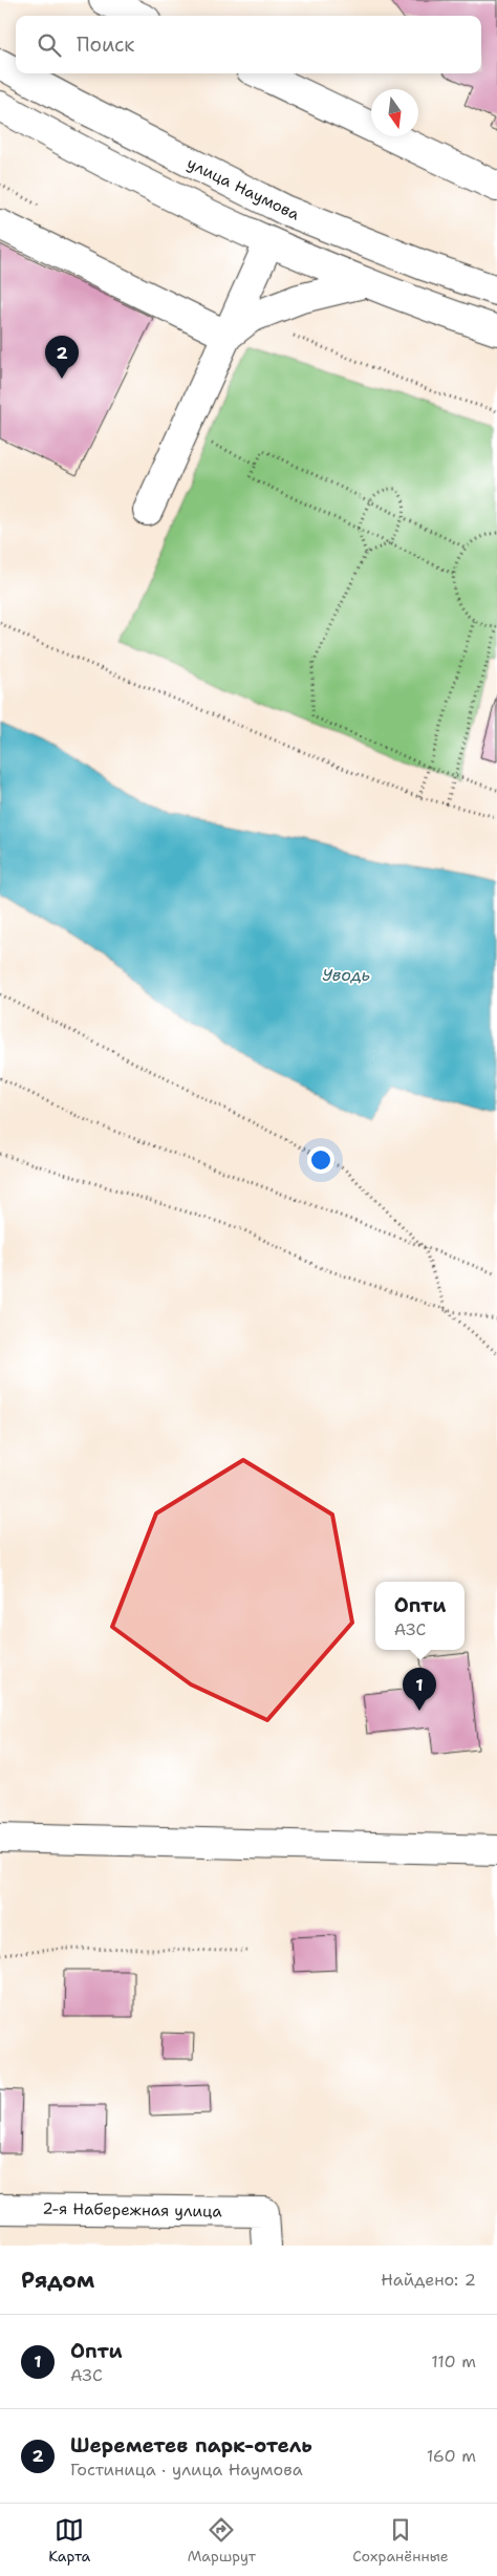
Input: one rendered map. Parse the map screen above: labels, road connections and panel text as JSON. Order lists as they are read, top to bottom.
{
  "streets": {
    "street": ["улица Наумова", "2-я Набережная улица"]
  },
  "water": ["Уводь"],
  "north": "bottom",
  "page": {
    "search": "Поиск",
    "pins": ["2", "1"],
    "popup": ["Опти", "АЗС"],
    "heading": ["Рядом", "Найдено: 2"],
    "list": [
      {
        "mark": "1",
        "name": "Опти",
        "note": "АЗС",
        "value": "110 m"
      },
      {
        "mark": "2",
        "name": "Шереметев парк-отель",
        "note": "Гостиница · улица Наумова",
        "value": "160 m"
      }
    ],
    "nav": ["Карта", "Маршрут", "Сохранённые"]
  }
}
